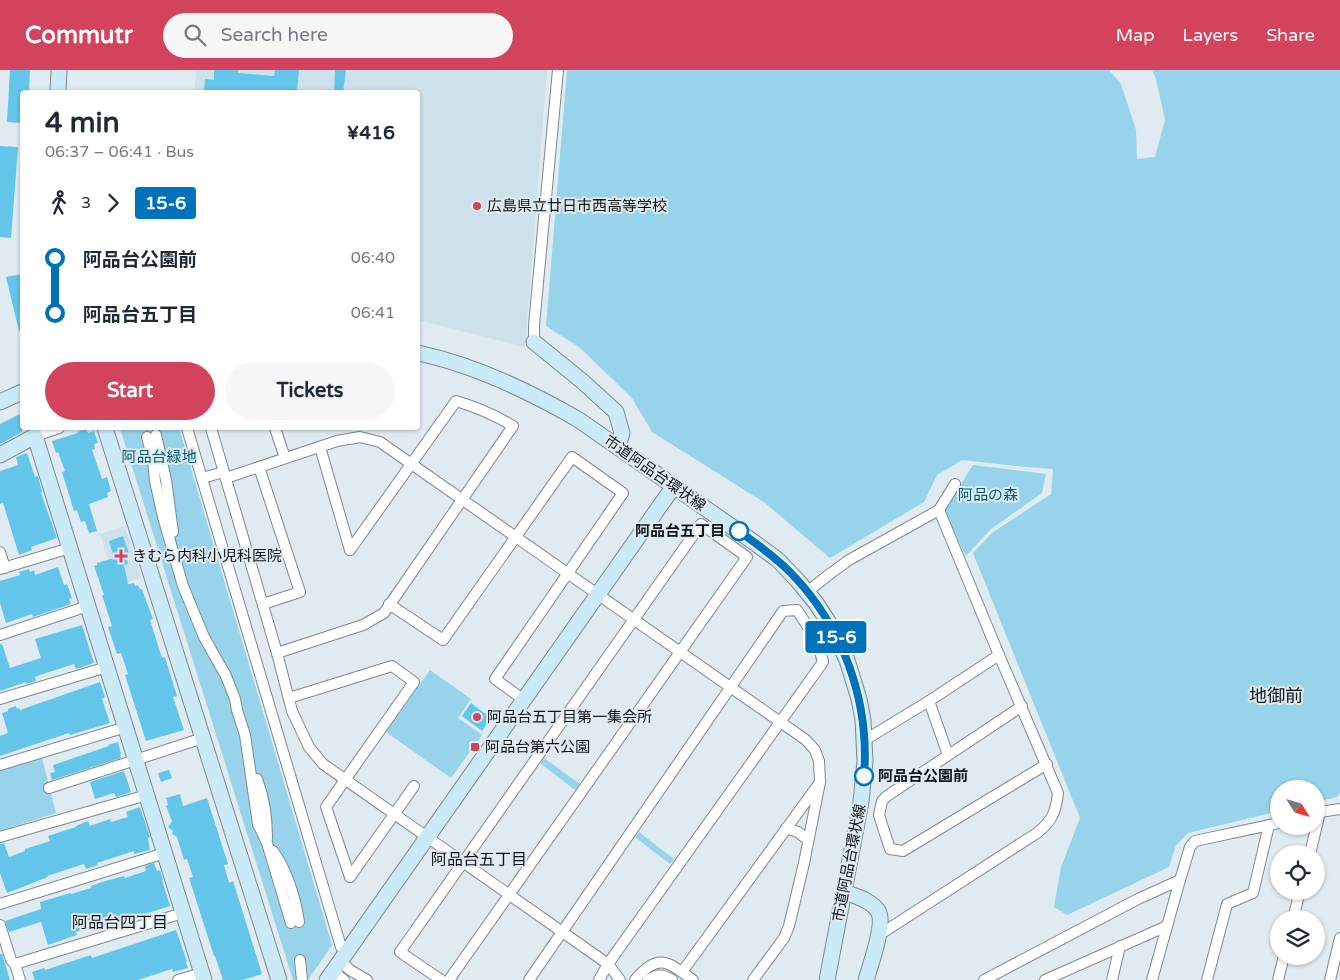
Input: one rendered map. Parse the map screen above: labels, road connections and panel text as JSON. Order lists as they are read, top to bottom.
{
  "streets": {
    "street": ["市道阿品台環状線"]
  },
  "districts": ["地御前", "阿品台五丁目", "阿品台四丁目"],
  "parks": ["阿品台緑地", "阿品の森"],
  "places": {
    "other": [
      "広島県立廿日市西高等学校",
      "阿品台五丁目",
      "阿品台五丁目第一集会所",
      "阿品台公園前"
    ],
    "health": ["きむら内科小児科医院"],
    "transit": ["阿品台第六公園"]
  },
  "lines": ["bus line 15-6"],
  "north": "bottom right",
  "page": {
    "header": "Commutr",
    "search": "Search here",
    "nav": ["Map", "Layers", "Share"],
    "on_map": "15-6",
    "heading": ["4 min", "06:37 – 06:41 · Bus", "¥416"],
    "legs": ["3", "15-6"],
    "list": [
      {
        "name": "阿品台公園前",
        "value": "06:40"
      },
      {
        "name": "阿品台五丁目",
        "value": "06:41"
      }
    ],
    "buttons": ["Start", "Tickets"]
  }
}
